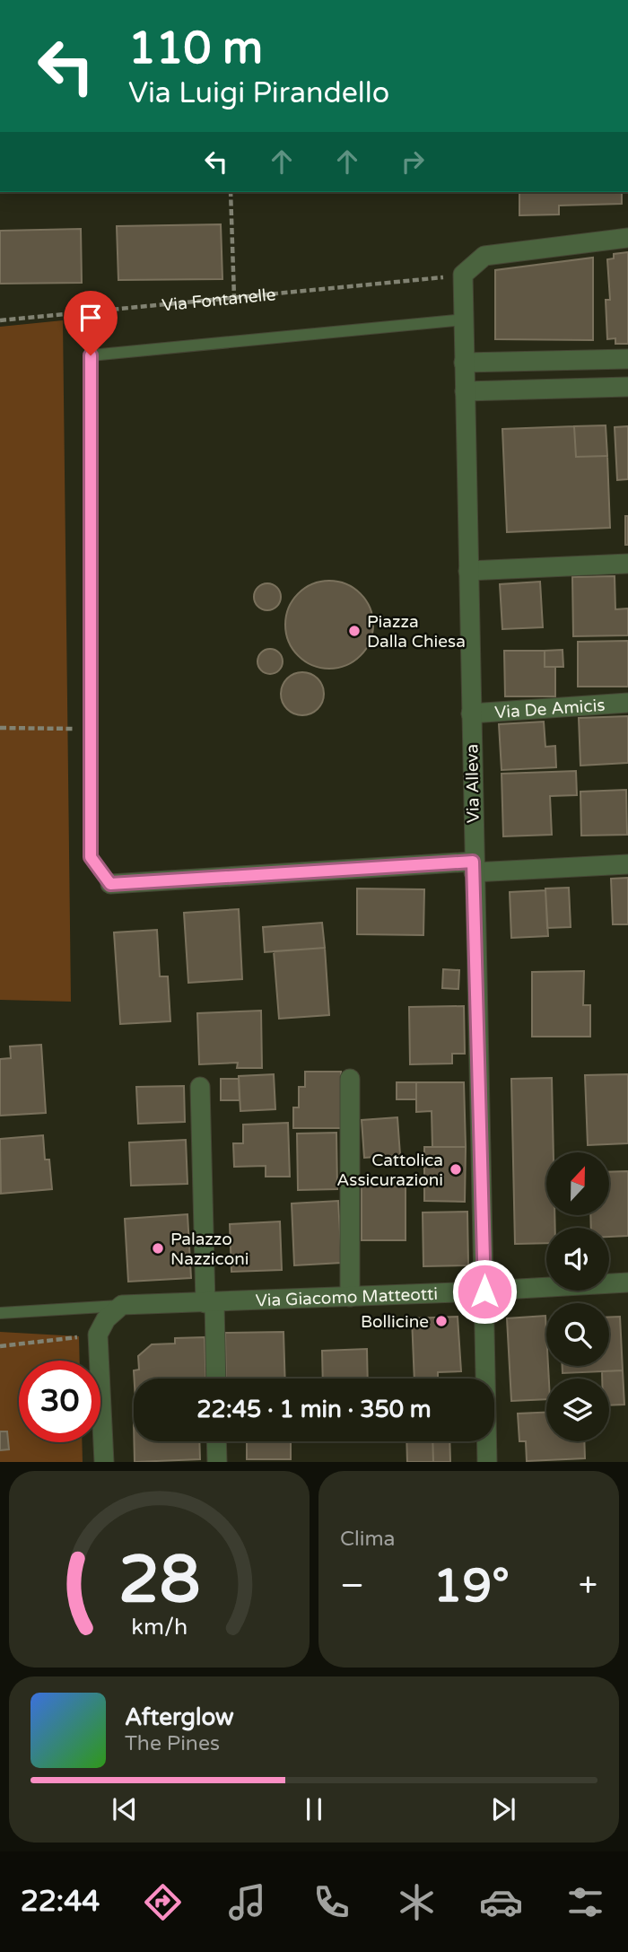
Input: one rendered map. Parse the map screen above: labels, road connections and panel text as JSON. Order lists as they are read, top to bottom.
{
  "streets": {
    "street": ["Via De Amicis", "Via Alleva", "Via Giacomo Matteotti"],
    "path": ["Via Fontanelle"]
  },
  "crossings": [
    ["Via De Amicis", "Via Alleva"],
    ["Via Alleva", "Via Giacomo Matteotti"]
  ],
  "places": [
    "Piazza Dalla Chiesa",
    "Cattolica Assicurazioni",
    "Palazzo Nazziconi",
    "Bollicine"
  ],
  "north": "top",
  "page": {
    "turn": ["110 m", "Via Luigi Pirandello"],
    "limit": "30",
    "trip": "22:45 · 1 min · 350 m",
    "tile": "Clima",
    "heat": ["−", "19°", "+"],
    "song": ["Afterglow", "The Pines"],
    "tabs": "22:44",
    "gauge": ["28", "km/h"]
  }
}
